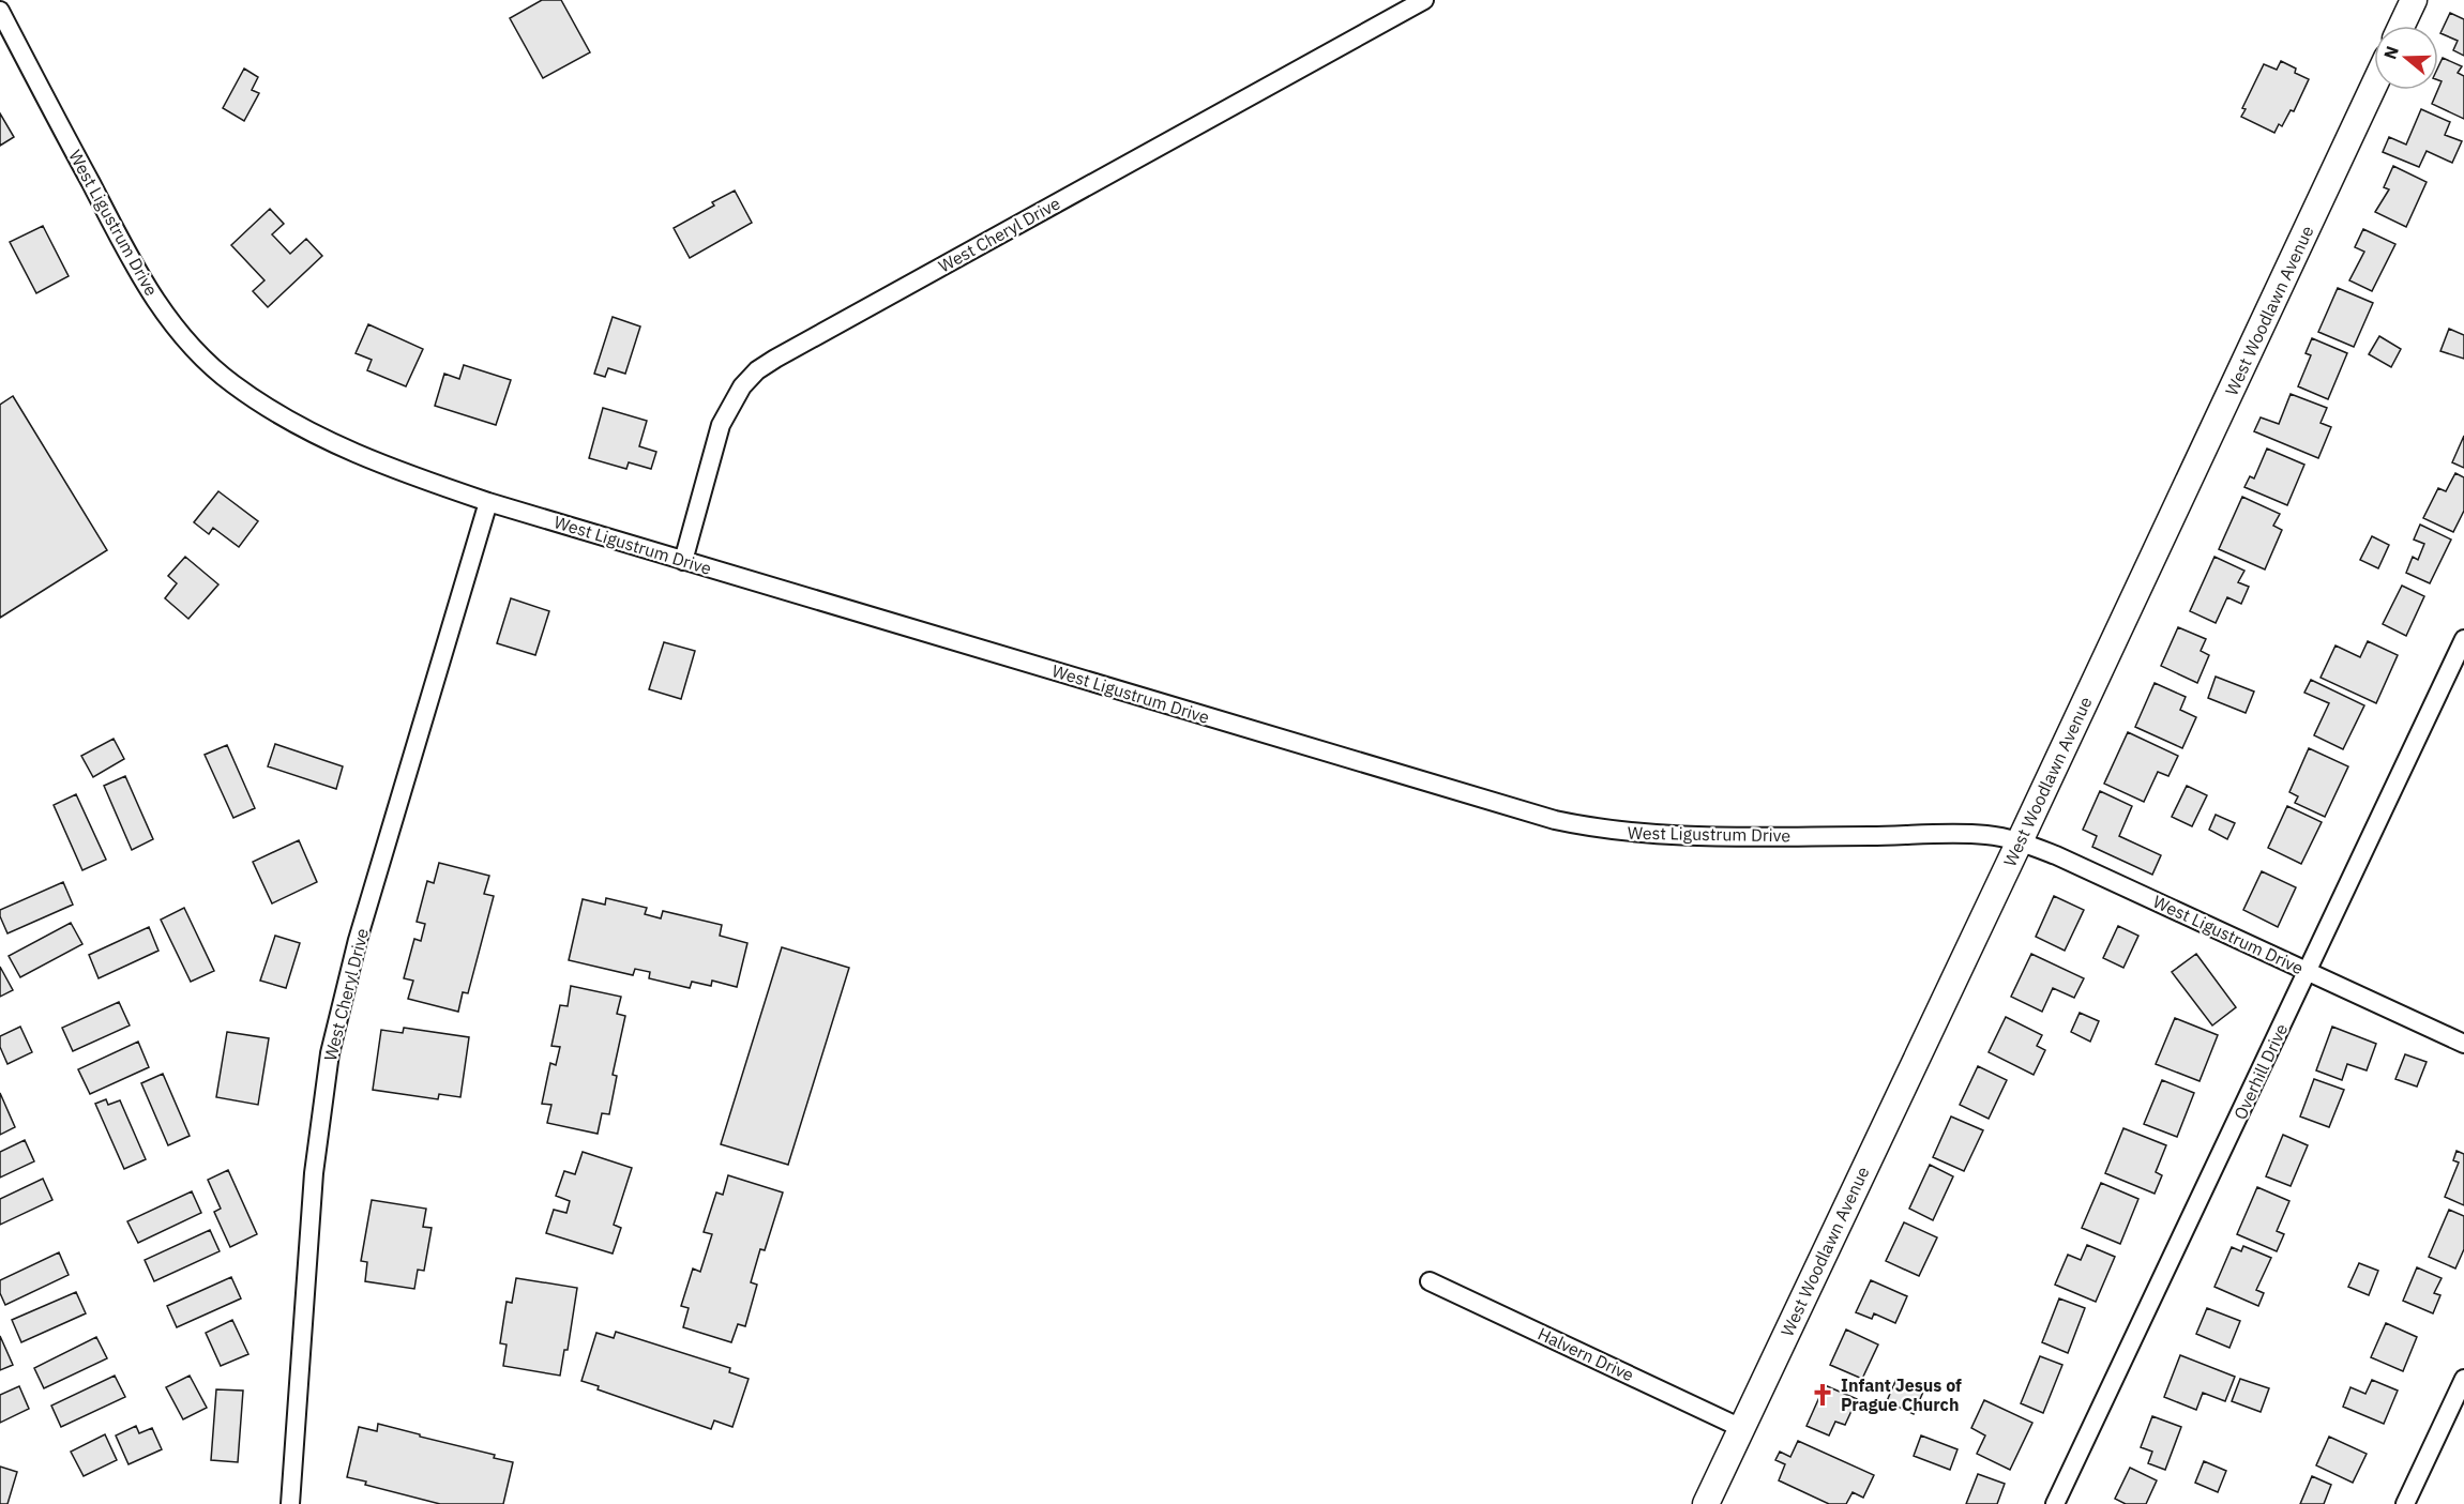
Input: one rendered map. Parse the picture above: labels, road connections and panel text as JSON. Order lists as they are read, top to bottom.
{
  "streets": {
    "street": [
      "West Ligustrum Drive",
      "West Cheryl Drive",
      "West Woodlawn Avenue",
      "Overhill Drive",
      "Halvern Drive"
    ]
  },
  "crossings": [
    ["West Ligustrum Drive", "West Cheryl Drive"],
    ["West Ligustrum Drive", "West Woodlawn Avenue"],
    ["West Ligustrum Drive", "Overhill Drive"],
    ["West Woodlawn Avenue", "Halvern Drive"]
  ],
  "places": {
    "church": ["Infant Jesus of Prague Church"]
  },
  "north": "left"
}
